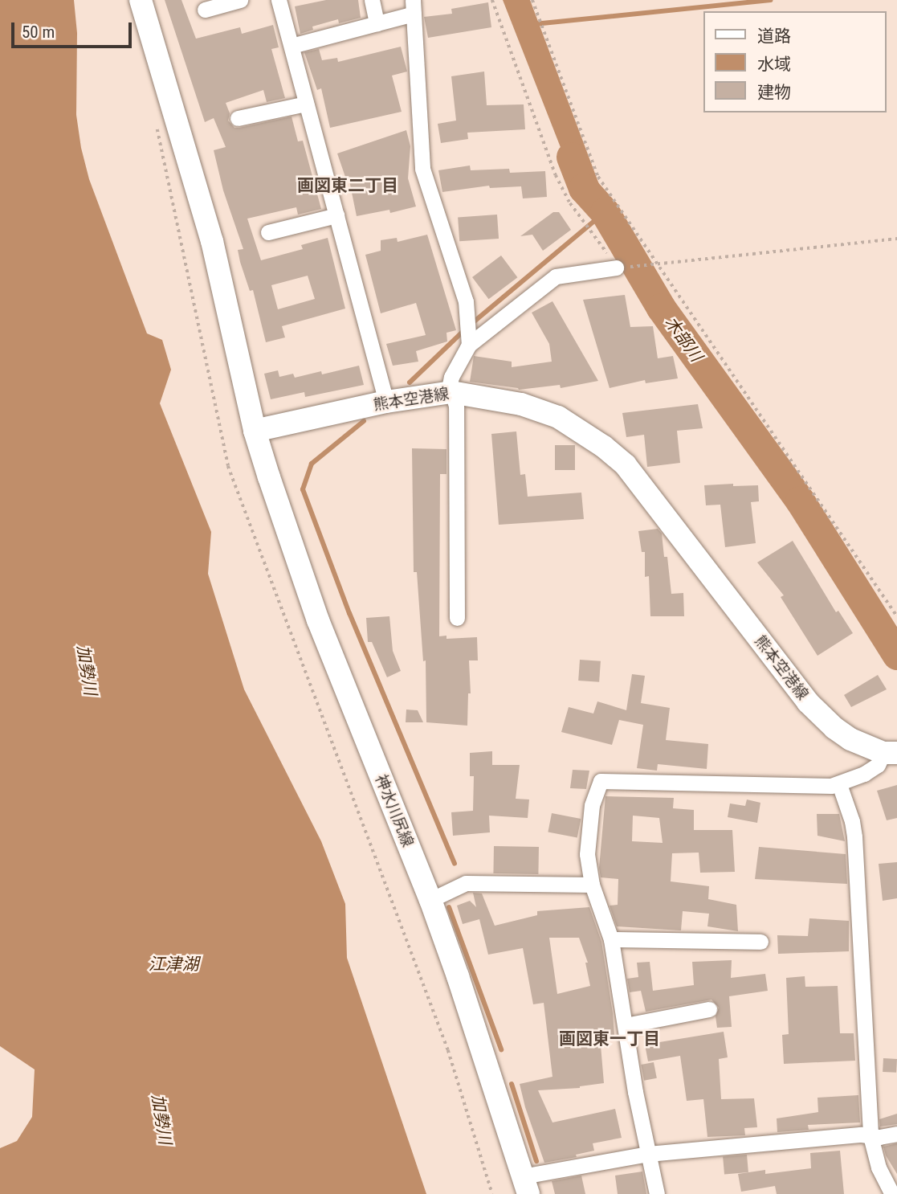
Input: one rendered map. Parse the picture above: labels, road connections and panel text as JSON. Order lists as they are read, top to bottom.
{
  "streets": {
    "main road": ["熊本空港線", "神水川尻線"]
  },
  "crossings": [
    ["熊本空港線", "神水川尻線"]
  ],
  "districts": ["画図東二丁目", "画図東一丁目"],
  "water": ["木部川", "加勢川", "江津湖"],
  "legend": ["道路", "水域", "建物"],
  "scale_bar": "50 m"
}
